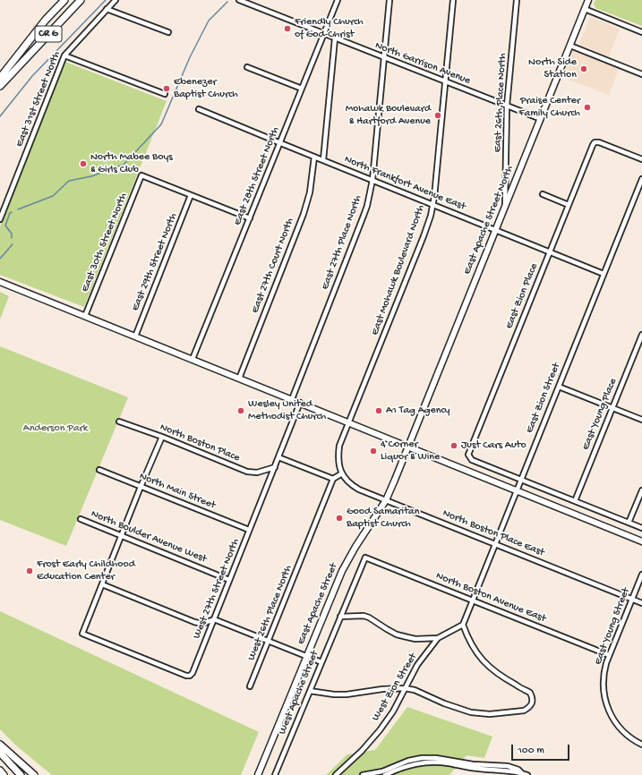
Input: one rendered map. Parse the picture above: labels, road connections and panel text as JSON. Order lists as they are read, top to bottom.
{
  "streets": {
    "highway": ["CR G"],
    "main road": ["East Apache Street North", "East Apache Street"],
    "street": [
      "North Garrison Avenue",
      "East 31st Street North",
      "East 26th Place North",
      "East 28th Street North",
      "North Frankfort Avenue East",
      "East 30th Street North",
      "East 27th Place North",
      "East 29th Street North",
      "East 27th Court North",
      "East Mohawk Boulevard North",
      "East Zion Place",
      "East Zion Street",
      "East Young Place",
      "North Boston Place",
      "North Main Street",
      "North Boston Place East",
      "North Boulder Avenue West",
      "West 27th Street North",
      "North Boston Avenue East",
      "West 26th Place North",
      "East Young Street",
      "West Zion Street",
      "West Apache Street"
    ]
  },
  "crossings": [
    ["North Garrison Avenue", "East 26th Place North"],
    ["North Garrison Avenue", "East 28th Street North"],
    ["North Garrison Avenue", "East Apache Street North"],
    ["North Garrison Avenue", "East 27th Place North"],
    ["North Garrison Avenue", "East Mohawk Boulevard North"],
    ["East 26th Place North", "East Apache Street North"],
    ["East 28th Street North", "North Frankfort Avenue East"],
    ["North Frankfort Avenue East", "East Apache Street North"],
    ["North Frankfort Avenue East", "East 27th Place North"],
    ["North Frankfort Avenue East", "East 27th Court North"],
    ["North Frankfort Avenue East", "East Mohawk Boulevard North"],
    ["North Frankfort Avenue East", "East Zion Place"],
    ["North Frankfort Avenue East", "East Zion Street"],
    ["East Apache Street North", "East Apache Street"],
    ["East 30th Street North", "East 29th Street North"],
    ["East Mohawk Boulevard North", "North Boston Place East"],
    ["East Zion Place", "East Zion Street"],
    ["East Zion Street", "North Boston Place East"],
    ["East Zion Street", "North Boston Avenue East"],
    ["North Boston Place", "West 27th Street North"],
    ["North Main Street", "West 27th Street North"],
    ["North Boston Place East", "East Apache Street"],
    ["North Boston Place East", "East Young Street"],
    ["North Boulder Avenue West", "West 27th Street North"],
    ["North Boston Avenue East", "East Young Street"],
    ["North Boston Avenue East", "West Apache Street"]
  ],
  "parks": ["Anderson Park"],
  "places": [
    "Friendly Church of God-Christ",
    "North Side Station",
    "Ebenezer Baptist Church",
    "Praise Center Family Church",
    "Mohawk Boulevard & Hartford Avenue",
    "North Mabee Boys & Girls Club",
    "Wesley United Methodist Church",
    "A1 Tag Agency",
    "Just Cars Auto",
    "4 Corner Liquor & Wine",
    "Good Samaritan Baptist Church",
    "Frost Early Childhood Education Center"
  ],
  "scale_bar": "100 m"
}
